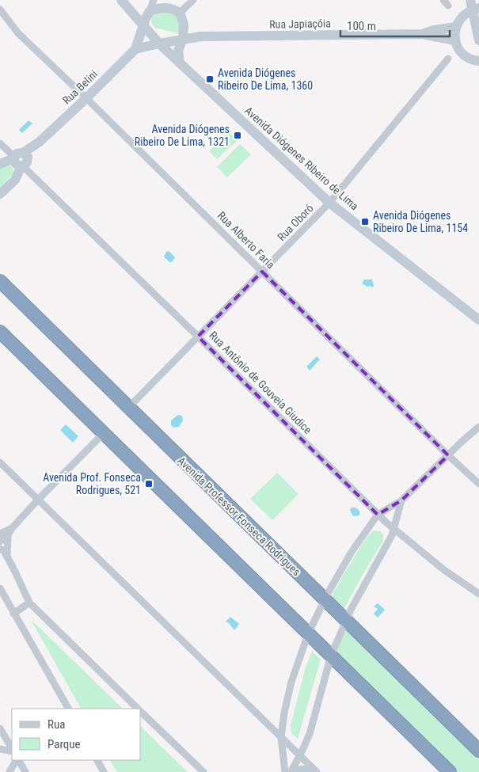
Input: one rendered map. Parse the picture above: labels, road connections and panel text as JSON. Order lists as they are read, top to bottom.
{
  "streets": {
    "highway": ["Avenida Professor Fonseca Rodrigues"],
    "street": [
      "Rua Japiaçóia",
      "Rua Belini",
      "Avenida Diógenes Ribeiro de Lima",
      "Rua Oboró",
      "Rua Alberto Faria",
      "Rua Antônio de Gouveia Giudice"
    ]
  },
  "crossings": [
    ["Rua Japiaçóia", "Avenida Diógenes Ribeiro de Lima"],
    ["Rua Belini", "Rua Alberto Faria"],
    ["Rua Belini", "Rua Antônio de Gouveia Giudice"],
    ["Avenida Diógenes Ribeiro de Lima", "Rua Oboró"],
    ["Rua Oboró", "Rua Alberto Faria"],
    ["Rua Oboró", "Rua Antônio de Gouveia Giudice"],
    ["Rua Oboró", "Avenida Professor Fonseca Rodrigues"]
  ],
  "places": {
    "transit": [
      "Avenida Diógenes Ribeiro De Lima, 1360",
      "Avenida Diógenes Ribeiro De Lima, 1321",
      "Avenida Diógenes Ribeiro De Lima, 1154",
      "Avenida Prof. Fonseca Rodrigues, 521"
    ]
  },
  "legend": ["Rua", "Parque"],
  "scale_bar": "100 m"
}
